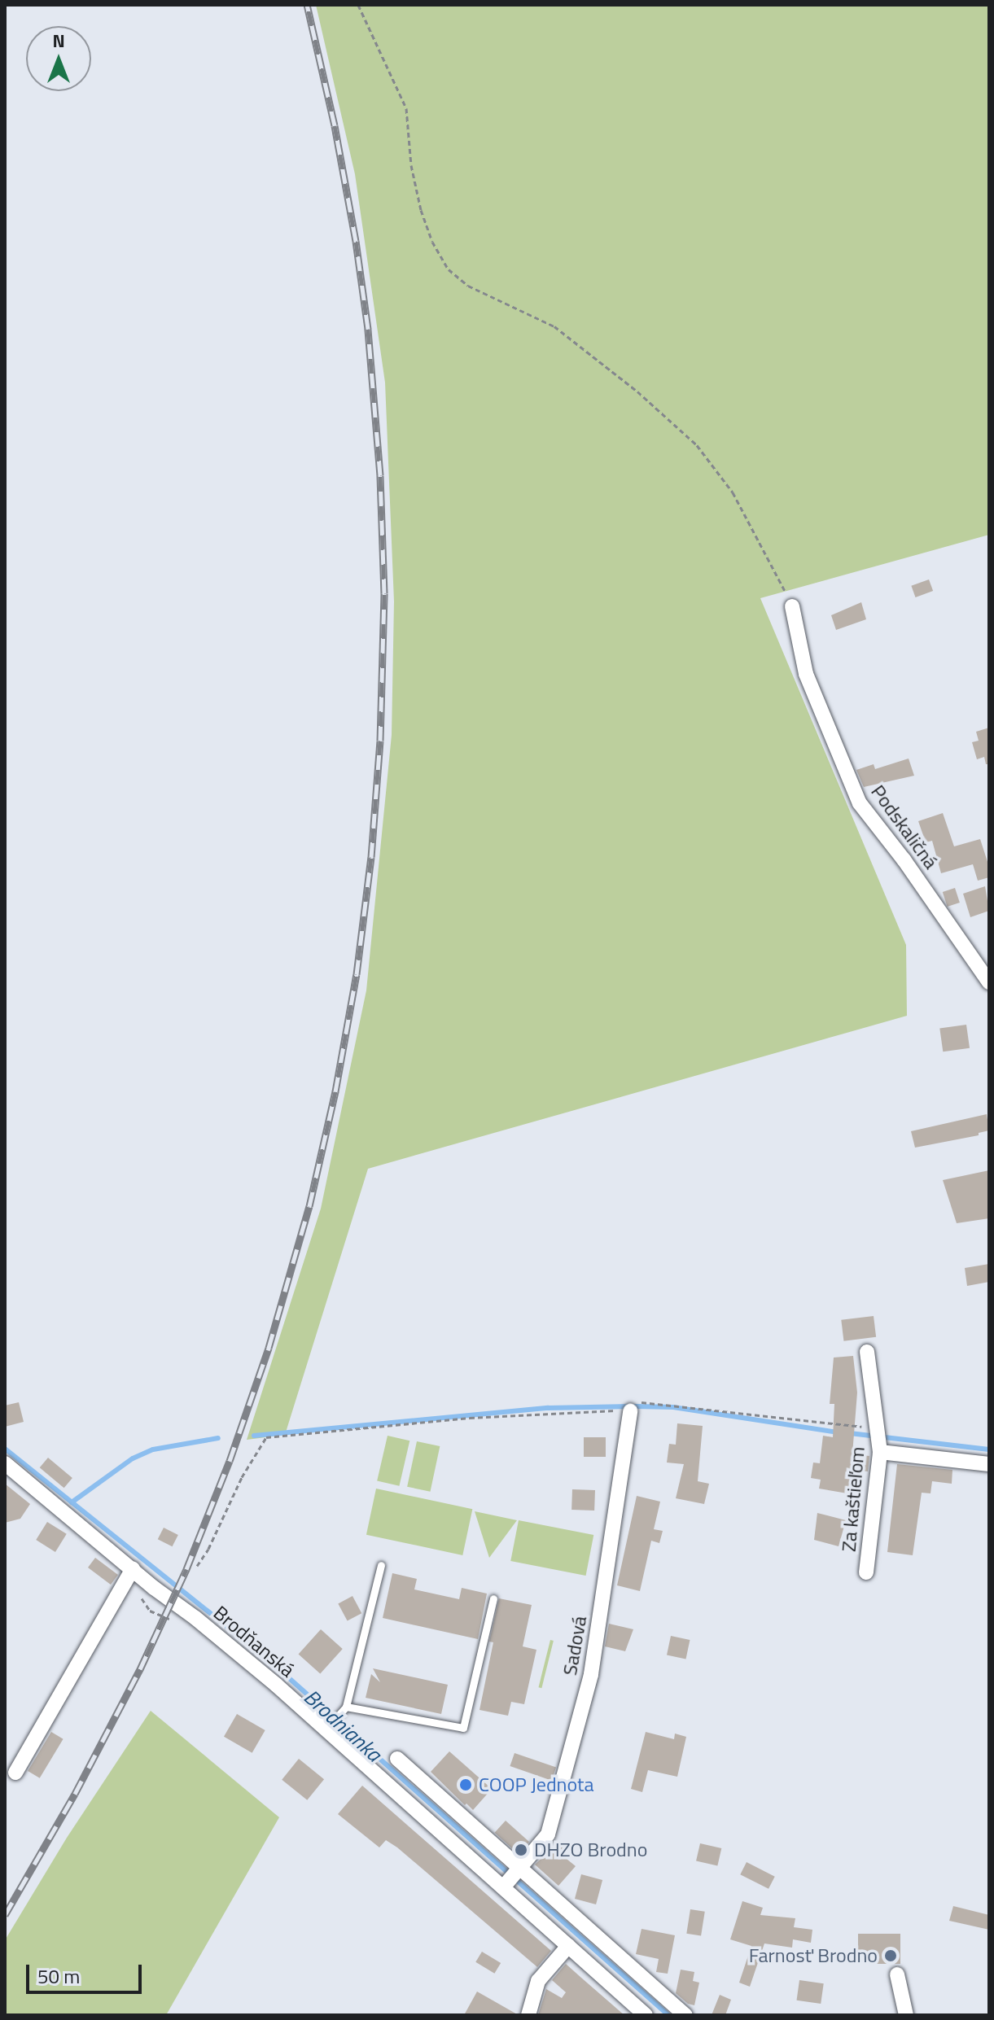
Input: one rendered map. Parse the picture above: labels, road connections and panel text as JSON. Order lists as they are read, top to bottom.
{
  "streets": {
    "street": [
      "Podskaličná",
      "Za kaštieľom",
      "Brodňanská",
      "Sadová"
    ]
  },
  "crossings": [
    ["Brodňanská", "Sadová"]
  ],
  "water": ["Brodnianka"],
  "places": ["COOP Jednota", "DHZO Brodno", "Farnosť Brodno"],
  "scale_bar": "50 m",
  "north": "top"
}
